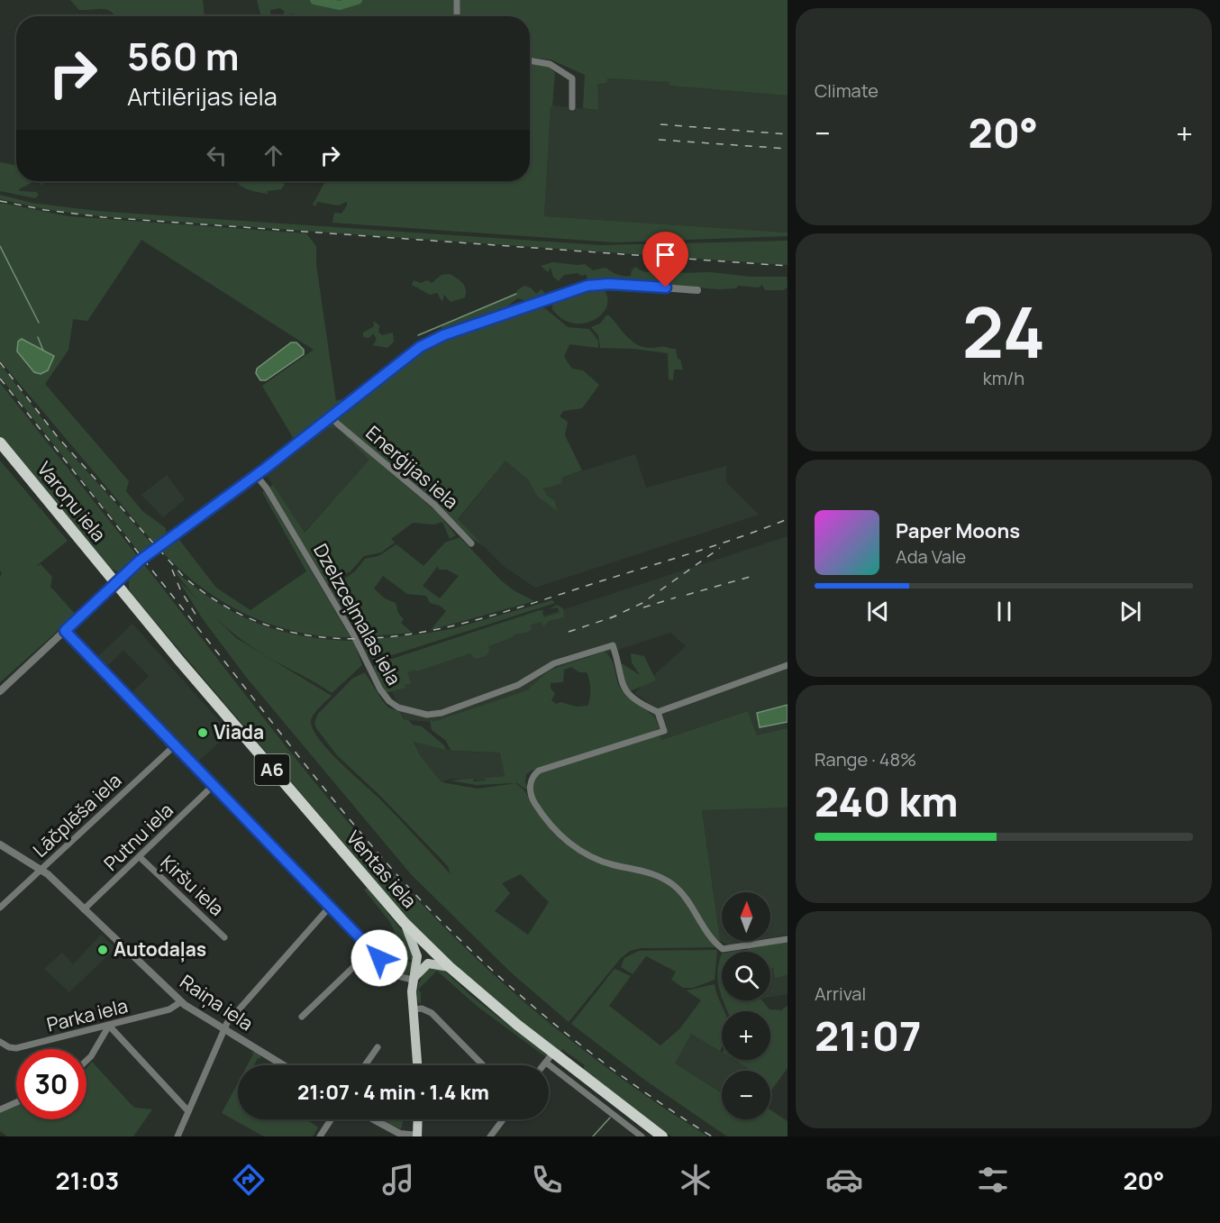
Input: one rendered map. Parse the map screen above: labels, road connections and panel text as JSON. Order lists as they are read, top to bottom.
{
  "streets": {
    "highway": ["Varoņu iela", "A6", "Ventas iela"],
    "street": [
      "Enerģijas iela",
      "Dzelzceļmalas iela",
      "Lāčplēša iela",
      "Putnu iela",
      "Ķiršu iela",
      "Raiņa iela",
      "Parka iela"
    ]
  },
  "crossings": [
    ["Varoņu iela", "Ventas iela"],
    ["Lāčplēša iela", "Raiņa iela"],
    ["Putnu iela", "Ķiršu iela"],
    ["Putnu iela", "Raiņa iela"],
    ["Raiņa iela", "Parka iela"]
  ],
  "places": ["Viada", "Autodaļas"],
  "north": "top",
  "page": {
    "tile": [
      "Climate",
      ["24", "km/h"],
      ["Range · 48%", "240 km"],
      ["Arrival", "21:07"]
    ],
    "turn": ["560 m", "Artilērijas iela"],
    "heat": ["−", "20°", "+"],
    "song": ["Paper Moons", "Ada Vale"],
    "map_buttons": ["+", "−"],
    "limit": "30",
    "trip": "21:07 · 4 min · 1.4 km",
    "tabs": ["21:03", "20°"]
  }
}
